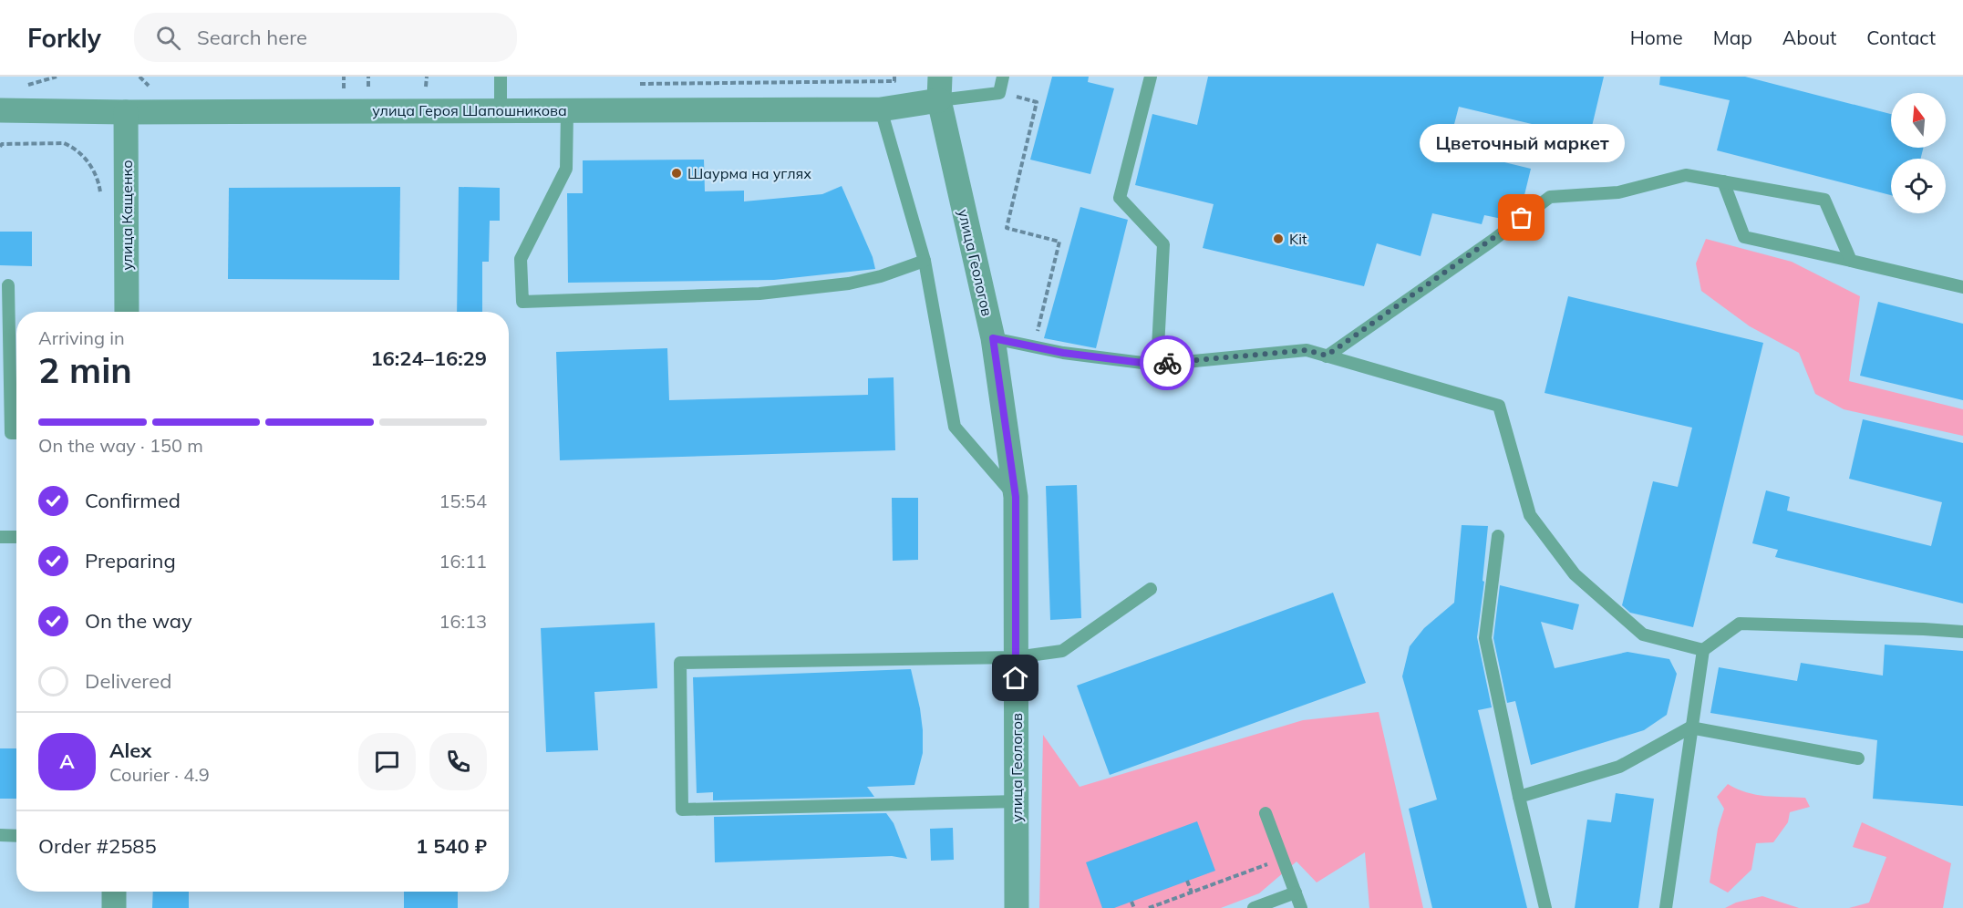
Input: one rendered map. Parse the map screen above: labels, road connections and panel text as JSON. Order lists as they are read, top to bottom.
{
  "streets": {
    "street": ["улица Героя Шапошникова", "улица Кащенко", "улица Геологов"]
  },
  "crossings": [
    ["улица Героя Шапошникова", "улица Кащенко"],
    ["улица Героя Шапошникова", "улица Геологов"]
  ],
  "places": ["Шаурма на углях", "Цветочный маркет", "Kit"],
  "north": "top",
  "page": {
    "header": "Forkly",
    "search": "Search here",
    "nav": [
      "Home",
      "Map",
      "About",
      "Contact"
    ],
    "bubble": "Цветочный маркет",
    "heading": ["2 min", "Arriving in", "16:24–16:29"],
    "panel": [
      "Alex",
      "Courier · 4.9",
      "Order #2585",
      "1 540 ₽"
    ],
    "bar": "On the way · 150 m",
    "list": [
      ["Confirmed", "15:54"],
      ["Preparing", "16:11"],
      ["On the way", "16:13"],
      "Delivered"
    ],
    "round": "A"
  }
}
